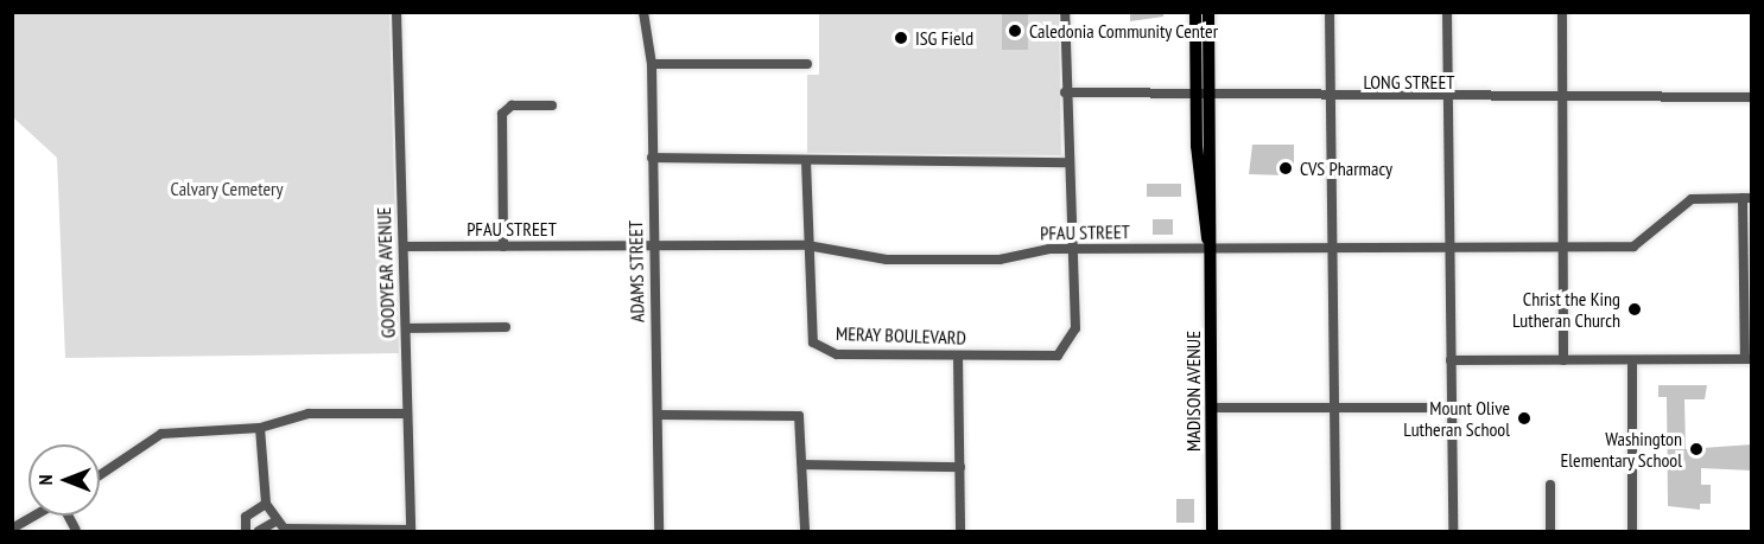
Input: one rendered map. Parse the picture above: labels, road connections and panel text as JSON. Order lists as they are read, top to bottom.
{
  "streets": {
    "main road": ["MADISON AVENUE"],
    "street": [
      "LONG STREET",
      "PFAU STREET",
      "ADAMS STREET",
      "GOODYEAR AVENUE",
      "MERAY BOULEVARD"
    ]
  },
  "crossings": [
    ["LONG STREET", "MERAY BOULEVARD"],
    ["LONG STREET", "MADISON AVENUE"],
    ["PFAU STREET", "ADAMS STREET"],
    ["PFAU STREET", "GOODYEAR AVENUE"],
    ["PFAU STREET", "MERAY BOULEVARD"],
    ["PFAU STREET", "MADISON AVENUE"]
  ],
  "parks": ["Calvary Cemetery"],
  "places": [
    "Caledonia Community Center",
    "ISG Field",
    "CVS Pharmacy",
    "Christ the King Lutheran Church",
    "Mount Olive Lutheran School",
    "Washington Elementary School"
  ],
  "north": "left"
}
